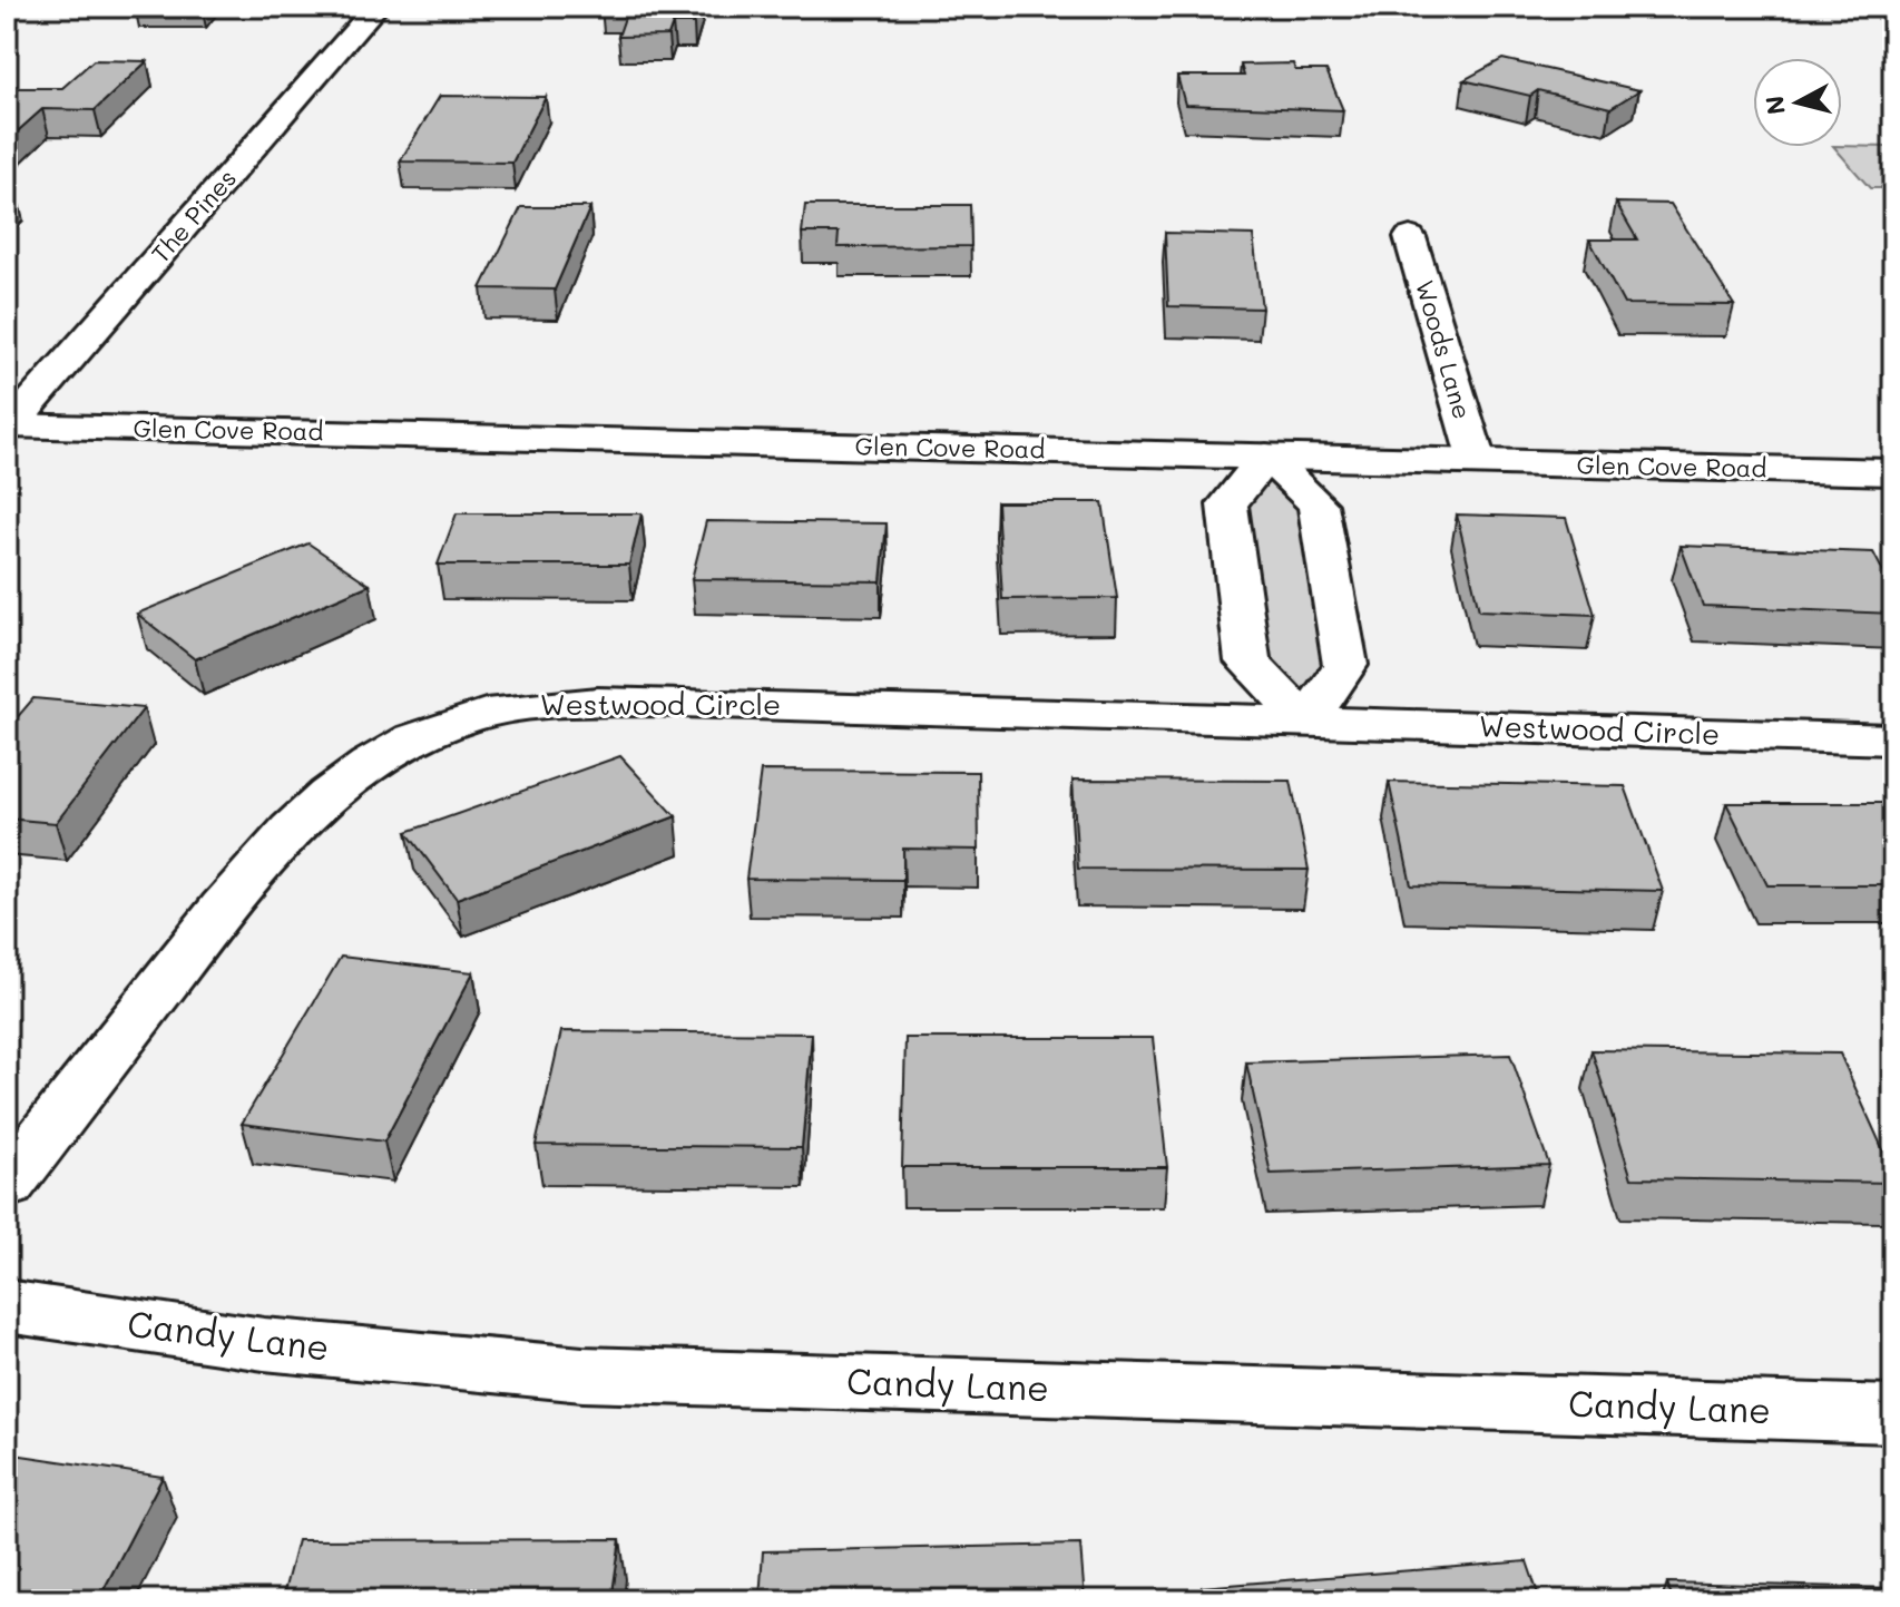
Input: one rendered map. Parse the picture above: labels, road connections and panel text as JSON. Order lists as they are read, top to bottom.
{
  "streets": {
    "street": [
      "The Pines",
      "Woods Lane",
      "Glen Cove Road",
      "Westwood Circle",
      "Candy Lane"
    ]
  },
  "crossings": [
    ["The Pines", "Glen Cove Road"],
    ["Woods Lane", "Glen Cove Road"]
  ],
  "north": "left"
}
